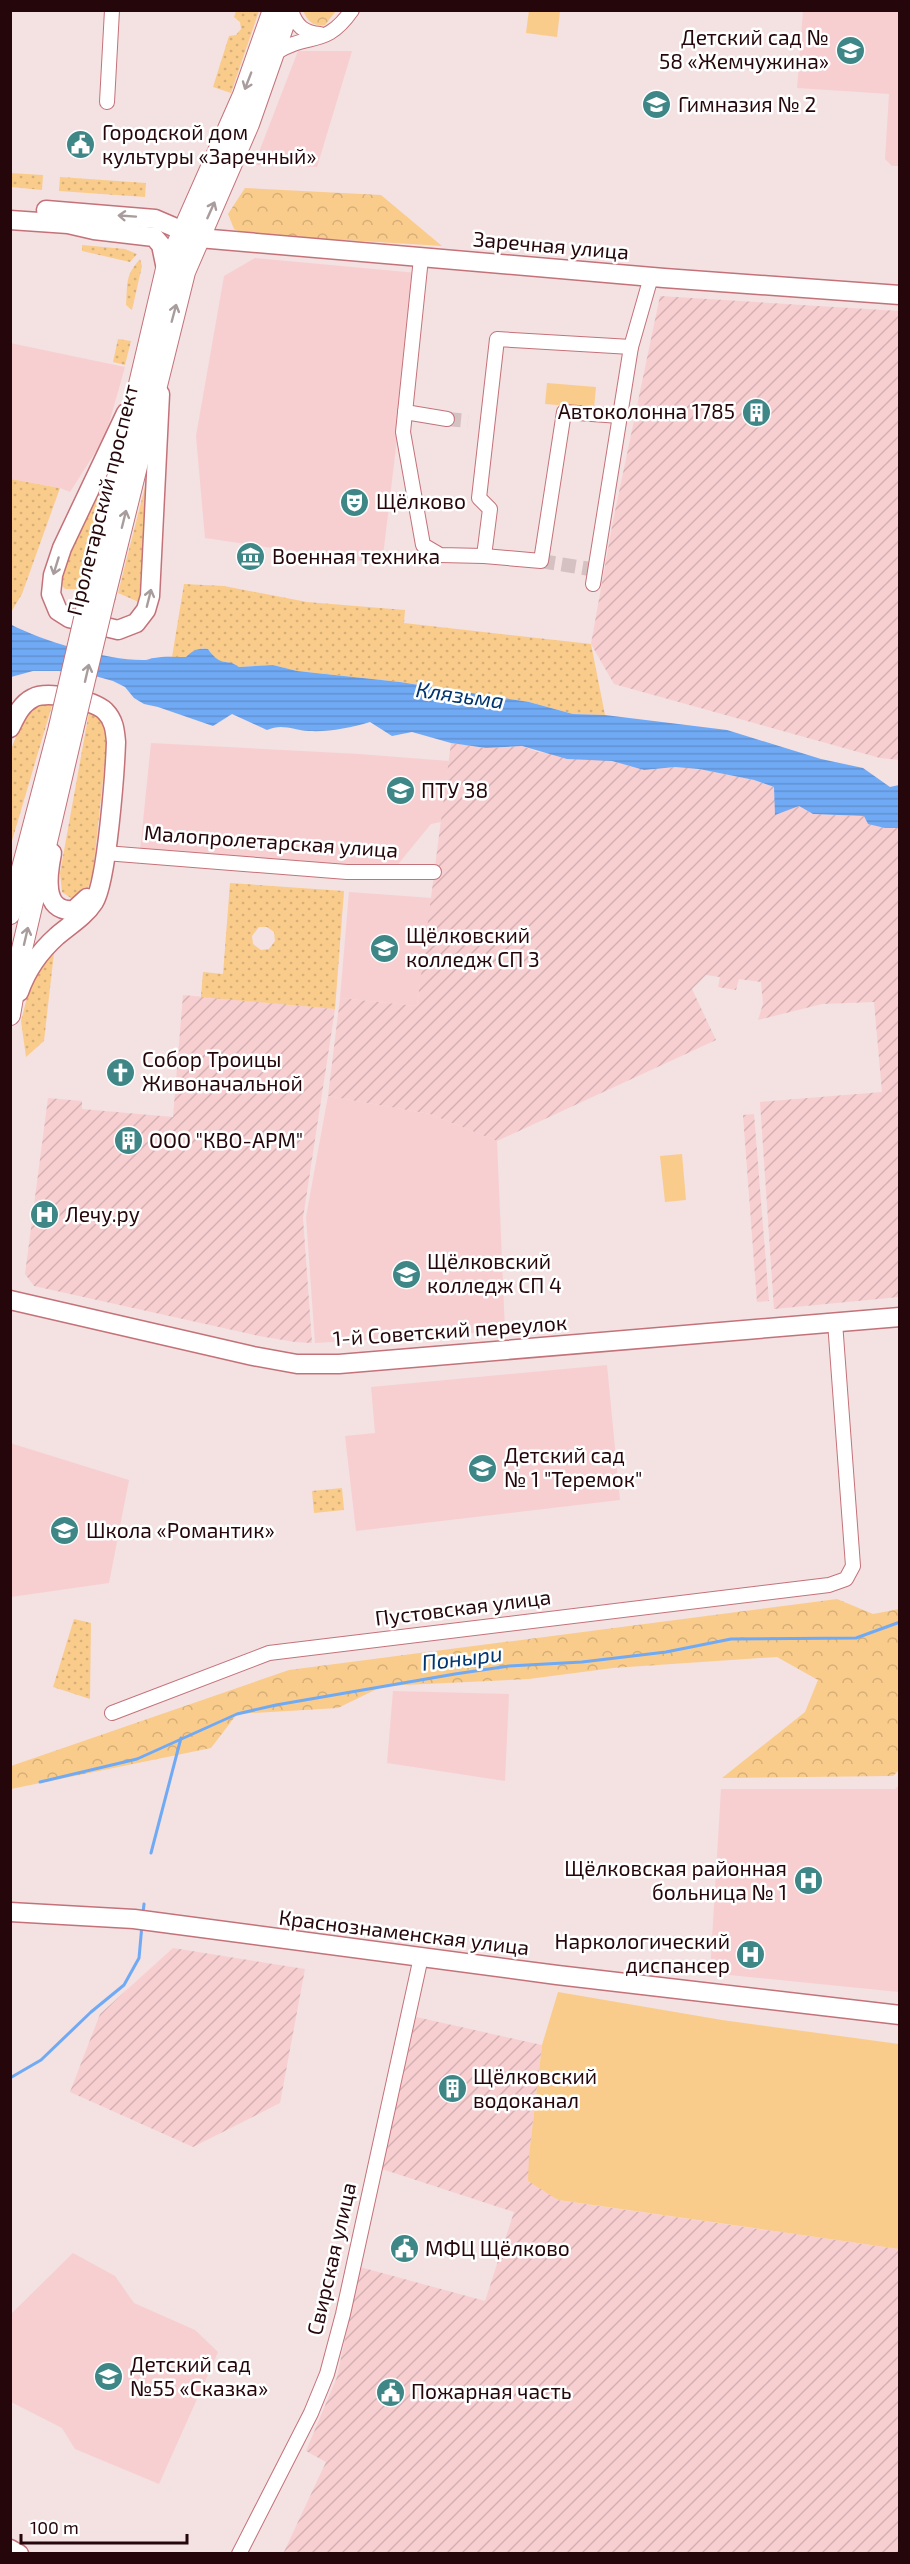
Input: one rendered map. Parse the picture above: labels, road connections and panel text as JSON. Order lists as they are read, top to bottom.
{
  "streets": {
    "main road": ["Пролетарский проспект"],
    "street": [
      "Заречная улица",
      "Малопролетарская улица",
      "1-й Советский переулок",
      "Пустовская улица",
      "Краснознаменская улица",
      "Свирская улица"
    ]
  },
  "crossings": [
    ["Заречная улица", "Пролетарский проспект"],
    ["1-й Советский переулок", "Пустовская улица"],
    ["Краснознаменская улица", "Свирская улица"]
  ],
  "water": ["Клязьма", "Поныри"],
  "places": {
    "school or university": [
      "Детский сад № 58 «Жемчужина»",
      "Гимназия № 2",
      "ПТУ 38",
      "Щёлковский колледж СП 3",
      "Щёлковский колледж СП 4",
      "Детский сад № 1 \"Теремок\"",
      "Школа «Романтик»",
      "Детский сад №55 «Сказка»"
    ],
    "public building": ["Городской дом культуры «Заречный»", "МФЦ Щёлково", "Пожарная часть"],
    "building": ["Автоколонна 1785", "ООО \"КВО-АРМ\"", "Щёлковский водоканал"],
    "theatre": ["Щёлково"],
    "museum": ["Военная техника"],
    "church": ["Собор Троицы Живоначальной"],
    "hospital": ["Лечу.ру", "Щёлковская районная больница № 1", "Наркологический диспансер"]
  },
  "scale_bar": "100 m"
}
